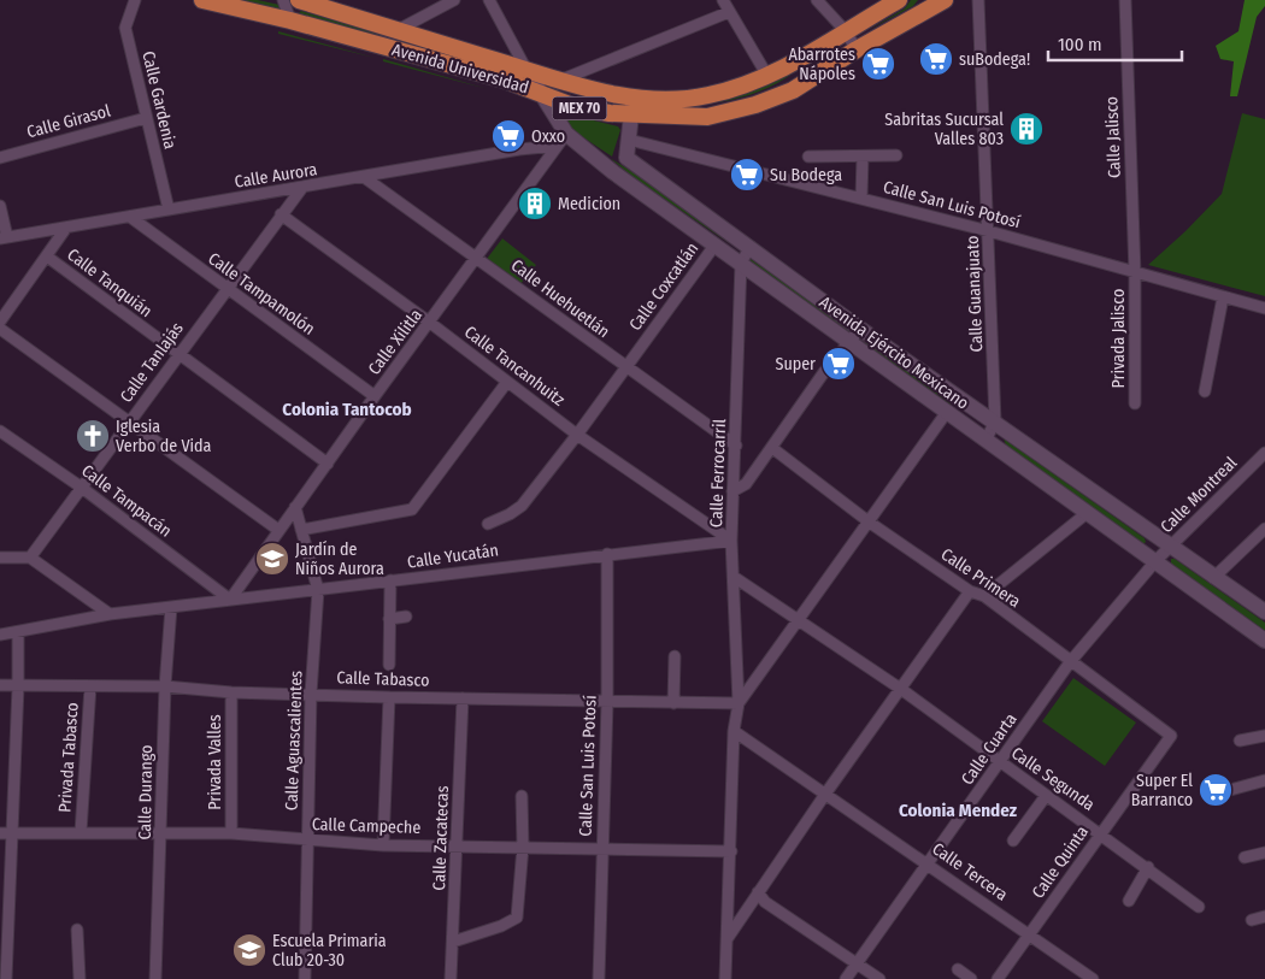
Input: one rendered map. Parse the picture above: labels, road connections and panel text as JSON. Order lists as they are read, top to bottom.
{
  "streets": {
    "main road": ["Avenida Universidad", "MEX 70", "Avenida Ejército Mexicano"],
    "street": [
      "Calle Gardenia",
      "Calle Girasol",
      "Calle Jalisco",
      "Calle Aurora",
      "Calle San Luis Potosí",
      "Calle Tanquián",
      "Calle Coxcatlán",
      "Calle Tampamolón",
      "Calle Guanajuato",
      "Calle Huehuetlán",
      "Privada Jalisco",
      "Calle Xilitla",
      "Calle Tanlajás",
      "Calle Tancanhuitz",
      "Calle Ferrocarril",
      "Calle Montreal",
      "Calle Tampacán",
      "Calle Yucatán",
      "Calle Primera",
      "Calle Tabasco",
      "Calle Aguascalientes",
      "Calle Cuarta",
      "Privada Tabasco",
      "Privada Valles",
      "Calle Segunda",
      "Calle Durango",
      "Calle Campeche",
      "Calle Zacatecas",
      "Calle Quinta",
      "Calle Tercera"
    ]
  },
  "crossings": [
    ["Avenida Universidad", "Avenida Ejército Mexicano"],
    ["Calle Gardenia", "Calle Girasol"],
    ["Calle Gardenia", "Calle Aurora"],
    ["Calle Jalisco", "Calle San Luis Potosí"],
    ["Calle Jalisco", "Privada Jalisco"],
    ["Calle Aurora", "Calle Tampamolón"],
    ["Calle Aurora", "Calle Huehuetlán"],
    ["Calle Aurora", "Calle Xilitla"],
    ["Calle Aurora", "Avenida Ejército Mexicano"],
    ["Calle Aurora", "Calle Tanlajás"],
    ["Calle San Luis Potosí", "Calle Guanajuato"],
    ["Calle San Luis Potosí", "Privada Jalisco"],
    ["Calle San Luis Potosí", "Avenida Ejército Mexicano"],
    ["Calle San Luis Potosí", "Calle Yucatán"],
    ["Calle San Luis Potosí", "Calle Tabasco"],
    ["Calle San Luis Potosí", "Calle Campeche"],
    ["Calle Tanquián", "Calle Xilitla"],
    ["Calle Tanquián", "Calle Tanlajás"],
    ["Calle Coxcatlán", "Calle Huehuetlán"],
    ["Calle Coxcatlán", "Avenida Ejército Mexicano"],
    ["Calle Coxcatlán", "Calle Tancanhuitz"],
    ["Calle Tampamolón", "Calle Xilitla"],
    ["Calle Tampamolón", "Calle Tanlajás"],
    ["Calle Guanajuato", "Avenida Ejército Mexicano"],
    ["Calle Huehuetlán", "Calle Xilitla"],
    ["Calle Huehuetlán", "Calle Ferrocarril"],
    ["Calle Xilitla", "Avenida Ejército Mexicano"],
    ["Calle Xilitla", "Calle Tancanhuitz"],
    ["Calle Xilitla", "Calle Tampacán"],
    ["Calle Xilitla", "Calle Yucatán"],
    ["Calle Xilitla", "Calle Aguascalientes"],
    ["Avenida Ejército Mexicano", "Calle Ferrocarril"],
    ["Avenida Ejército Mexicano", "Calle Montreal"],
    ["Avenida Ejército Mexicano", "Calle Cuarta"],
    ["Calle Tanlajás", "Calle Tancanhuitz"],
    ["Calle Tanlajás", "Calle Tampacán"],
    ["Calle Tancanhuitz", "Calle Ferrocarril"],
    ["Calle Tancanhuitz", "Calle Yucatán"],
    ["Calle Ferrocarril", "Calle Yucatán"],
    ["Calle Ferrocarril", "Calle Tabasco"],
    ["Calle Ferrocarril", "Calle Segunda"],
    ["Calle Montreal", "Calle Cuarta"],
    ["Calle Tampacán", "Calle Yucatán"],
    ["Calle Yucatán", "Calle Aguascalientes"],
    ["Calle Yucatán", "Calle Durango"],
    ["Calle Primera", "Calle Cuarta"],
    ["Calle Primera", "Calle Quinta"],
    ["Calle Tabasco", "Calle Aguascalientes"],
    ["Calle Tabasco", "Privada Tabasco"],
    ["Calle Tabasco", "Privada Valles"],
    ["Calle Tabasco", "Calle Durango"],
    ["Calle Tabasco", "Calle Zacatecas"],
    ["Calle Aguascalientes", "Calle Campeche"],
    ["Calle Cuarta", "Calle Segunda"],
    ["Calle Cuarta", "Calle Tercera"],
    ["Privada Tabasco", "Calle Campeche"],
    ["Privada Valles", "Calle Campeche"],
    ["Calle Segunda", "Calle Quinta"],
    ["Calle Durango", "Calle Campeche"],
    ["Calle Campeche", "Calle Zacatecas"],
    ["Calle Quinta", "Calle Tercera"]
  ],
  "districts": ["Colonia Tantocob", "Colonia Mendez"],
  "places": {
    "supermarket": [
      "suBodega!",
      "Abarrotes Nápoles",
      "Oxxo",
      "Su Bodega",
      "Super",
      "Super El Barranco"
    ],
    "building": ["Sabritas Sucursal Valles 803", "Medicion"],
    "church": ["Iglesia Verbo de Vida"],
    "school or university": ["Jardín de Niños Aurora", "Escuela Primaria Club 20-30"]
  },
  "scale_bar": "100 m"
}
